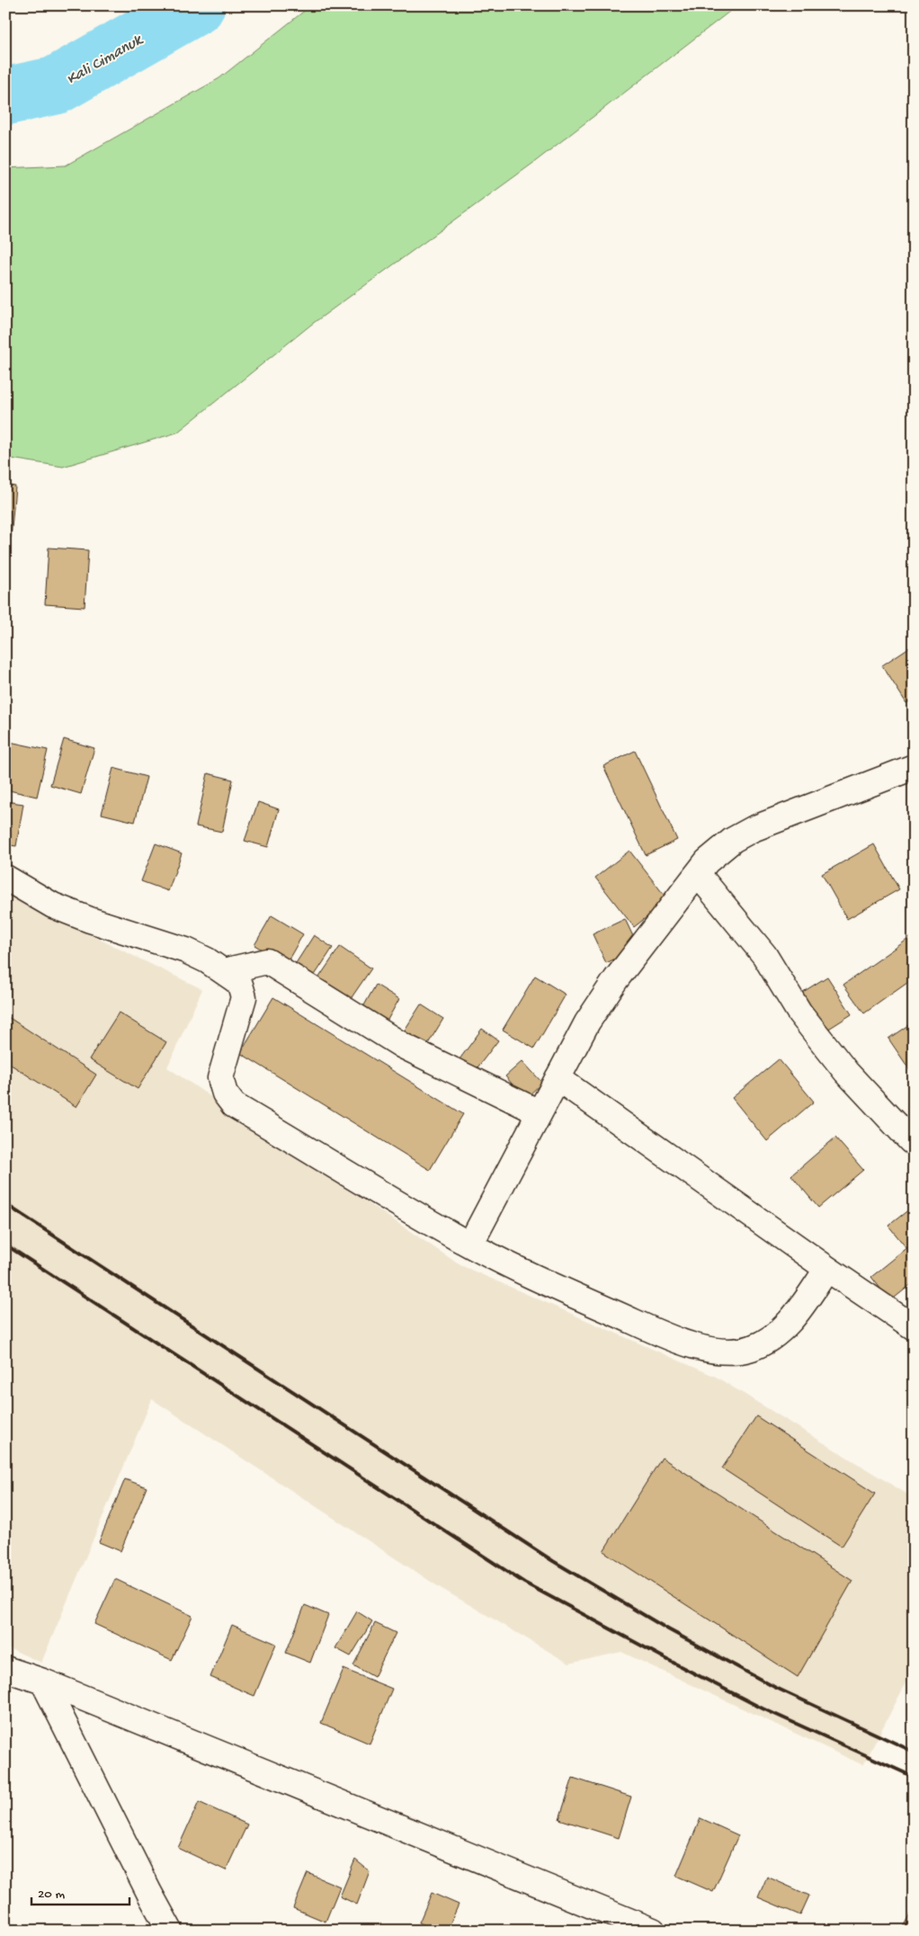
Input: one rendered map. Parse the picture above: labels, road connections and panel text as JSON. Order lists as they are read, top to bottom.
{
  "water": ["Kali Cimanuk"],
  "scale_bar": "20 m"
}
